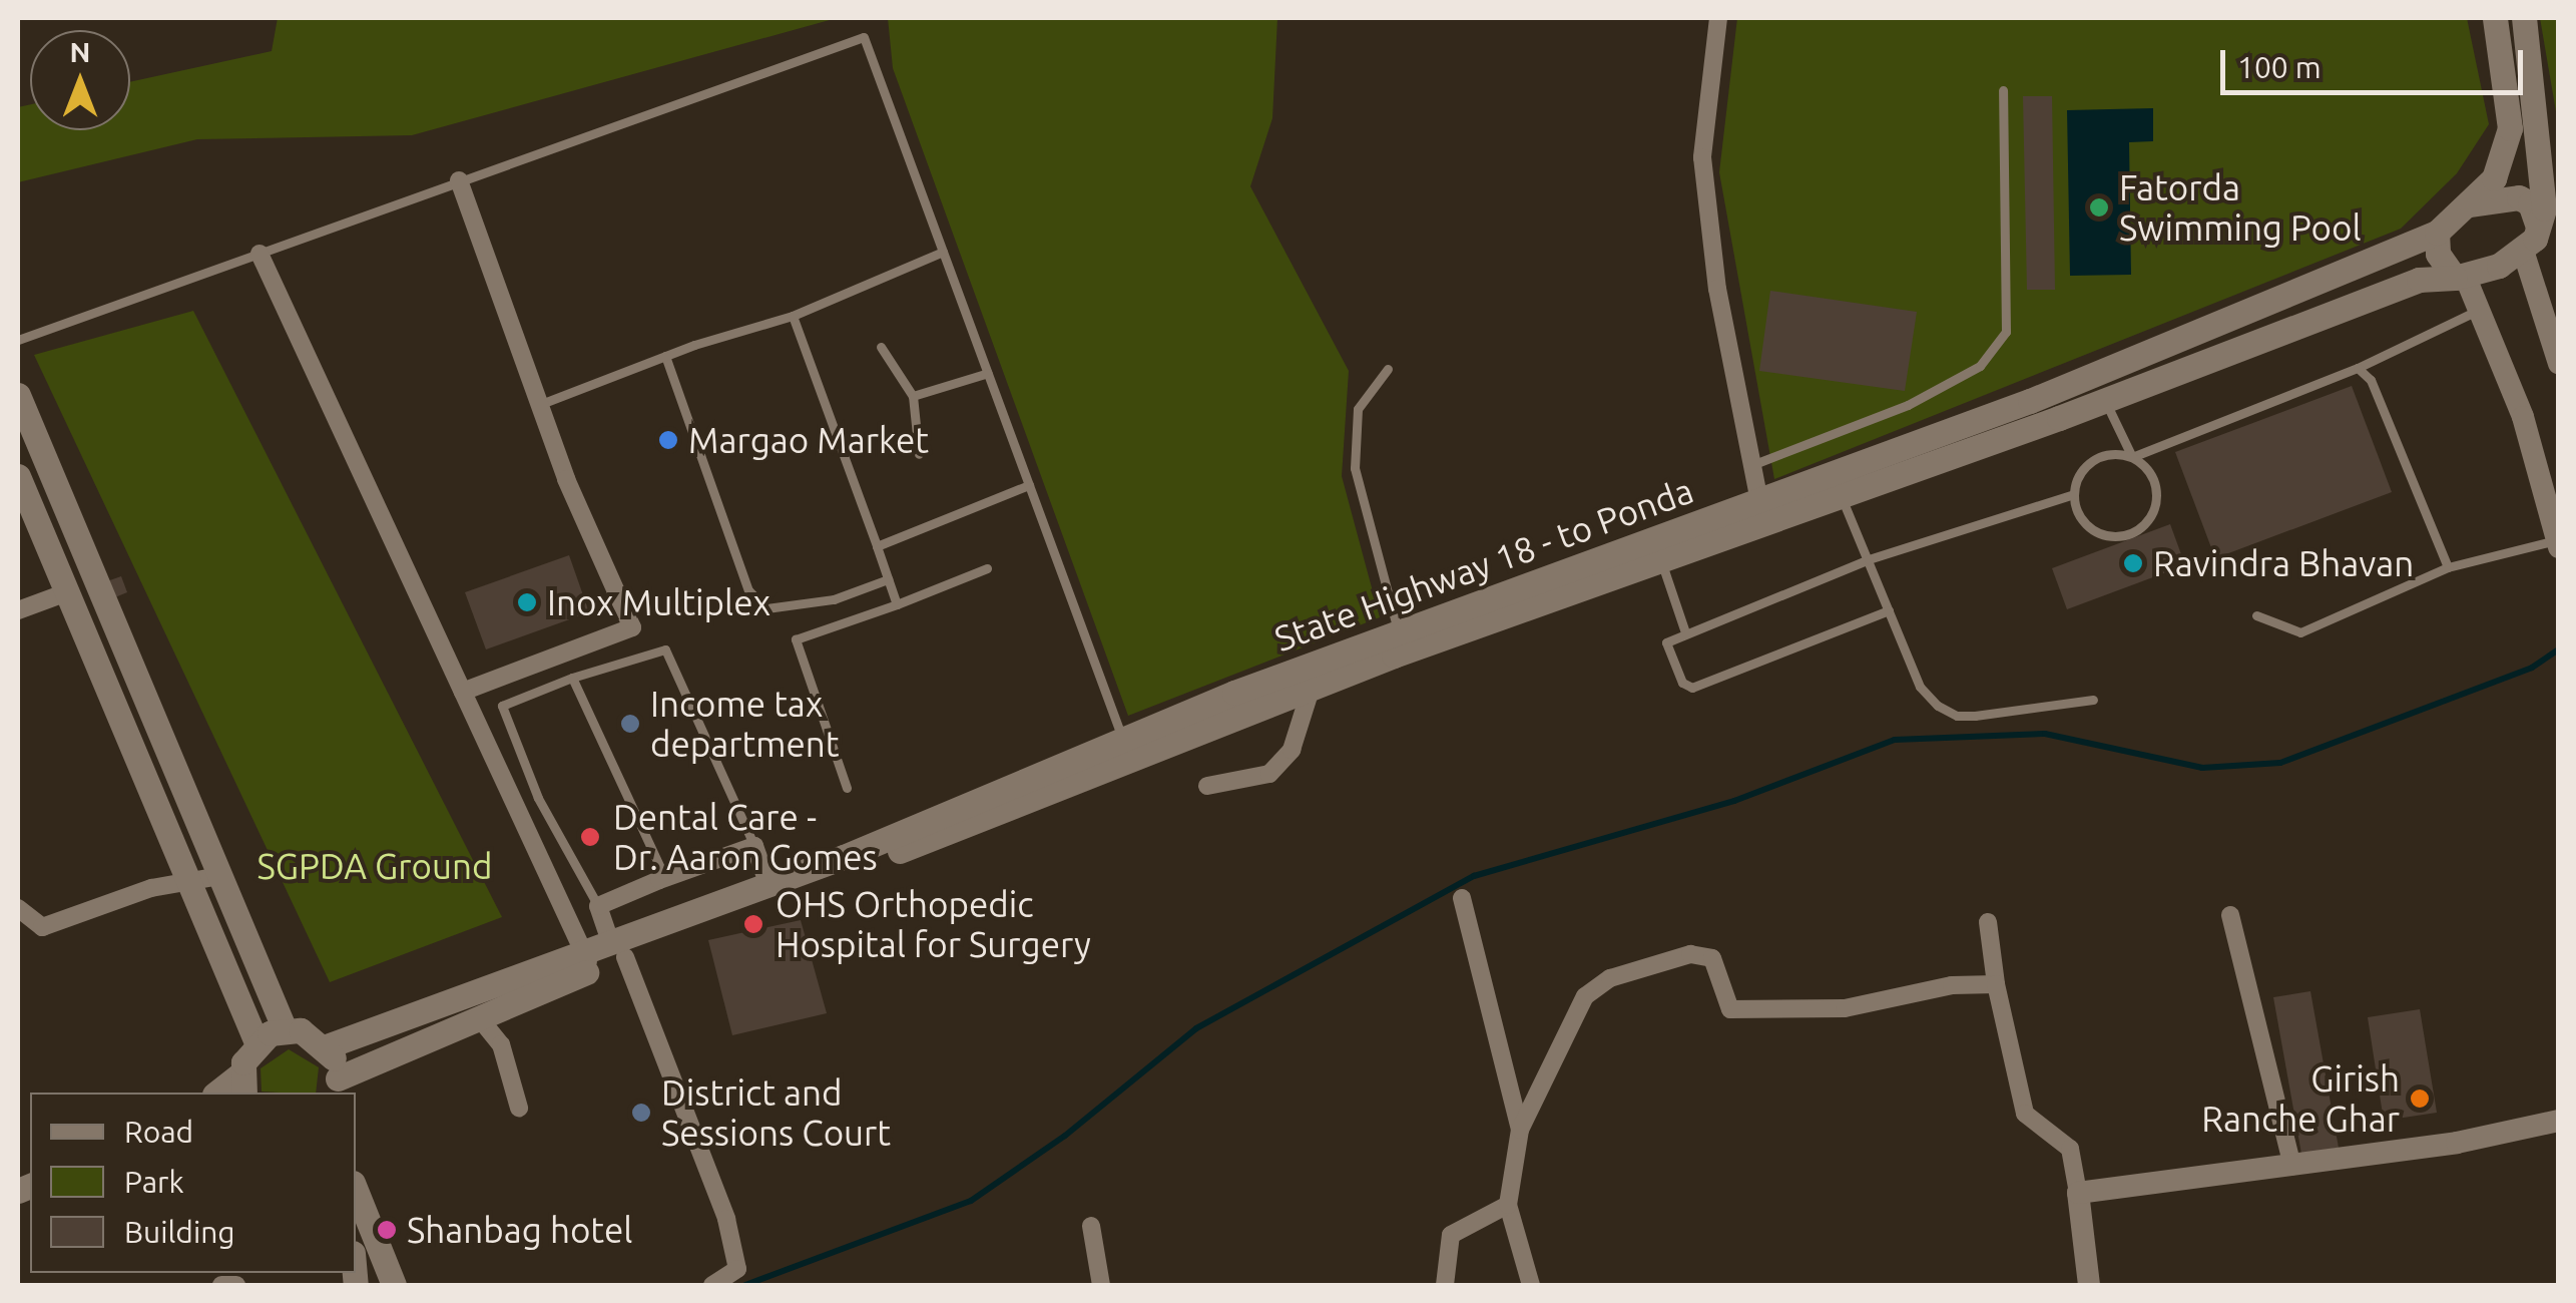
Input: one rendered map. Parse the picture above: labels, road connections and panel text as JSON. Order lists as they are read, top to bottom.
{
  "streets": {
    "main road": ["State Highway 18 - to Ponda"]
  },
  "parks": ["SGPDA Ground"],
  "places": [
    "Fatorda Swimming Pool",
    "Margao Market",
    "Ravindra Bhavan",
    "Inox Multiplex",
    "Income tax department",
    "Dental Care - Dr. Aaron Gomes",
    "OHS Orthopedic Hospital for Surgery",
    "Girish Ranche Ghar",
    "District and Sessions Court",
    "Shanbag hotel"
  ],
  "legend": ["Road", "Park", "Building"],
  "scale_bar": "100 m",
  "north": "top"
}
